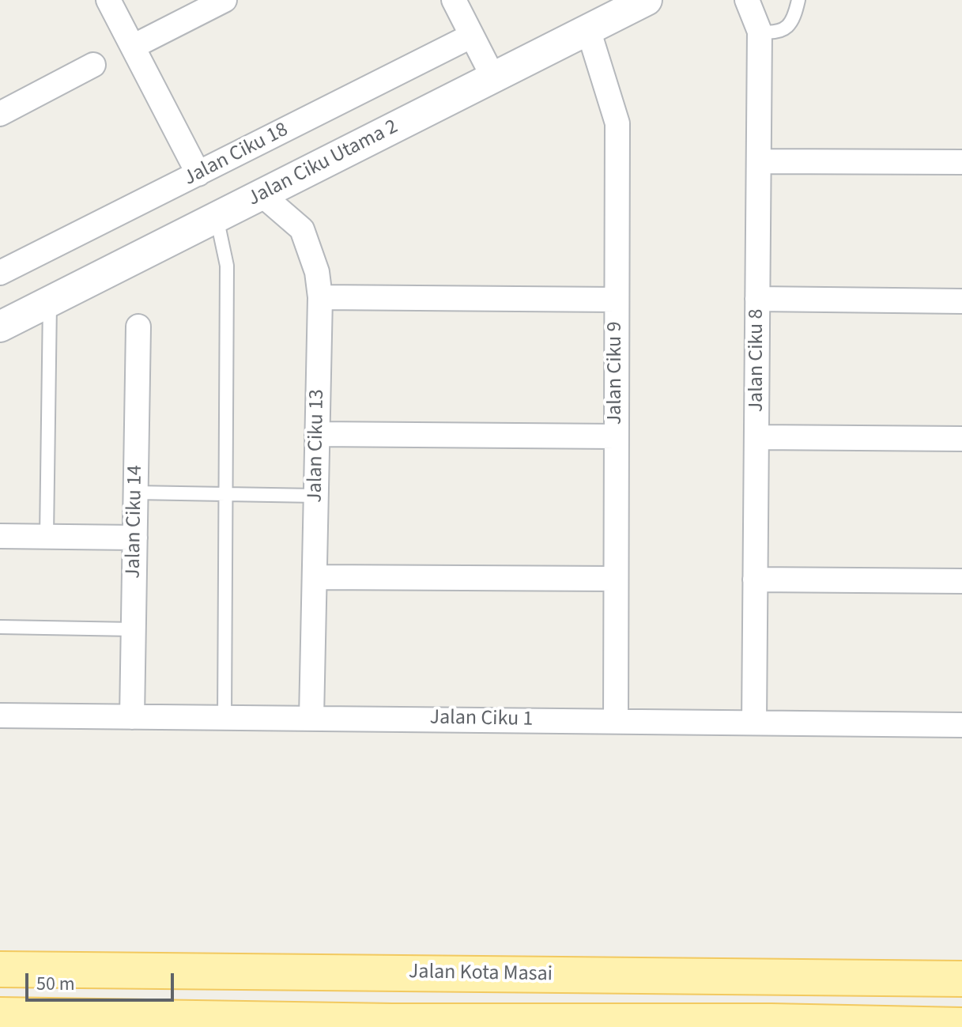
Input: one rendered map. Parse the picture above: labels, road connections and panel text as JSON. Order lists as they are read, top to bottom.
{
  "streets": {
    "main road": ["Jalan Kota Masai"],
    "street": [
      "Jalan Ciku 18",
      "Jalan Ciku Utama 2",
      "Jalan Ciku 8",
      "Jalan Ciku 9",
      "Jalan Ciku 13",
      "Jalan Ciku 14",
      "Jalan Ciku 1"
    ]
  },
  "crossings": [
    ["Jalan Ciku Utama 2", "Jalan Ciku 9"],
    ["Jalan Ciku Utama 2", "Jalan Ciku 13"],
    ["Jalan Ciku 8", "Jalan Ciku 1"],
    ["Jalan Ciku 9", "Jalan Ciku 1"],
    ["Jalan Ciku 13", "Jalan Ciku 1"],
    ["Jalan Ciku 14", "Jalan Ciku 1"]
  ],
  "scale_bar": "50 m"
}
